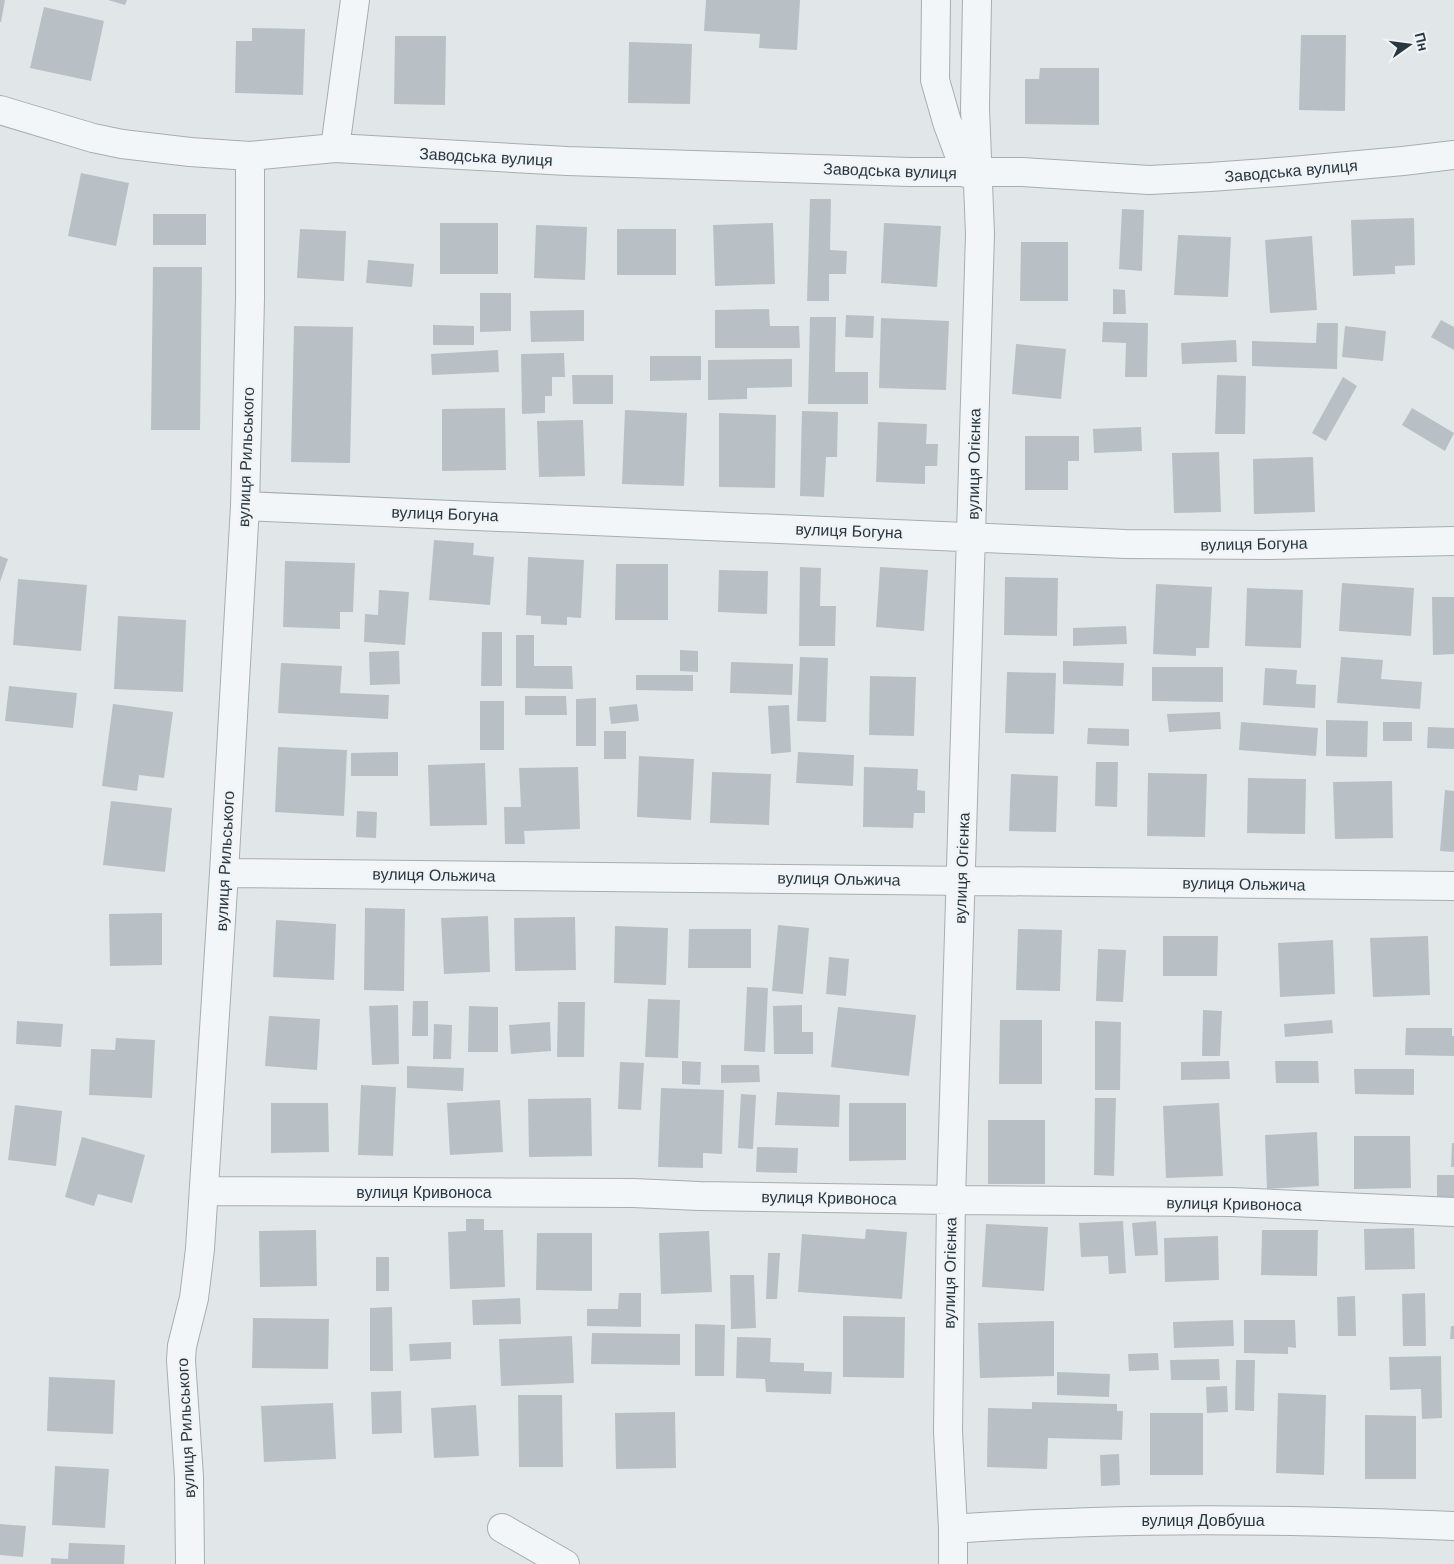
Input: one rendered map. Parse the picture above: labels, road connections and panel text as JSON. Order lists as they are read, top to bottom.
{
  "streets": {
    "street": [
      "Заводська вулиця",
      "вулиця Рильського",
      "вулиця Огієнка",
      "вулиця Богуна",
      "вулиця Ольжича",
      "вулиця Кривоноса",
      "вулиця Довбуша"
    ]
  },
  "crossings": [
    ["Заводська вулиця", "вулиця Рильського"],
    ["Заводська вулиця", "вулиця Огієнка"],
    ["вулиця Рильського", "вулиця Богуна"],
    ["вулиця Рильського", "вулиця Ольжича"],
    ["вулиця Рильського", "вулиця Кривоноса"],
    ["вулиця Огієнка", "вулиця Богуна"],
    ["вулиця Огієнка", "вулиця Ольжича"],
    ["вулиця Огієнка", "вулиця Кривоноса"],
    ["вулиця Огієнка", "вулиця Довбуша"]
  ],
  "north": "right"
}
